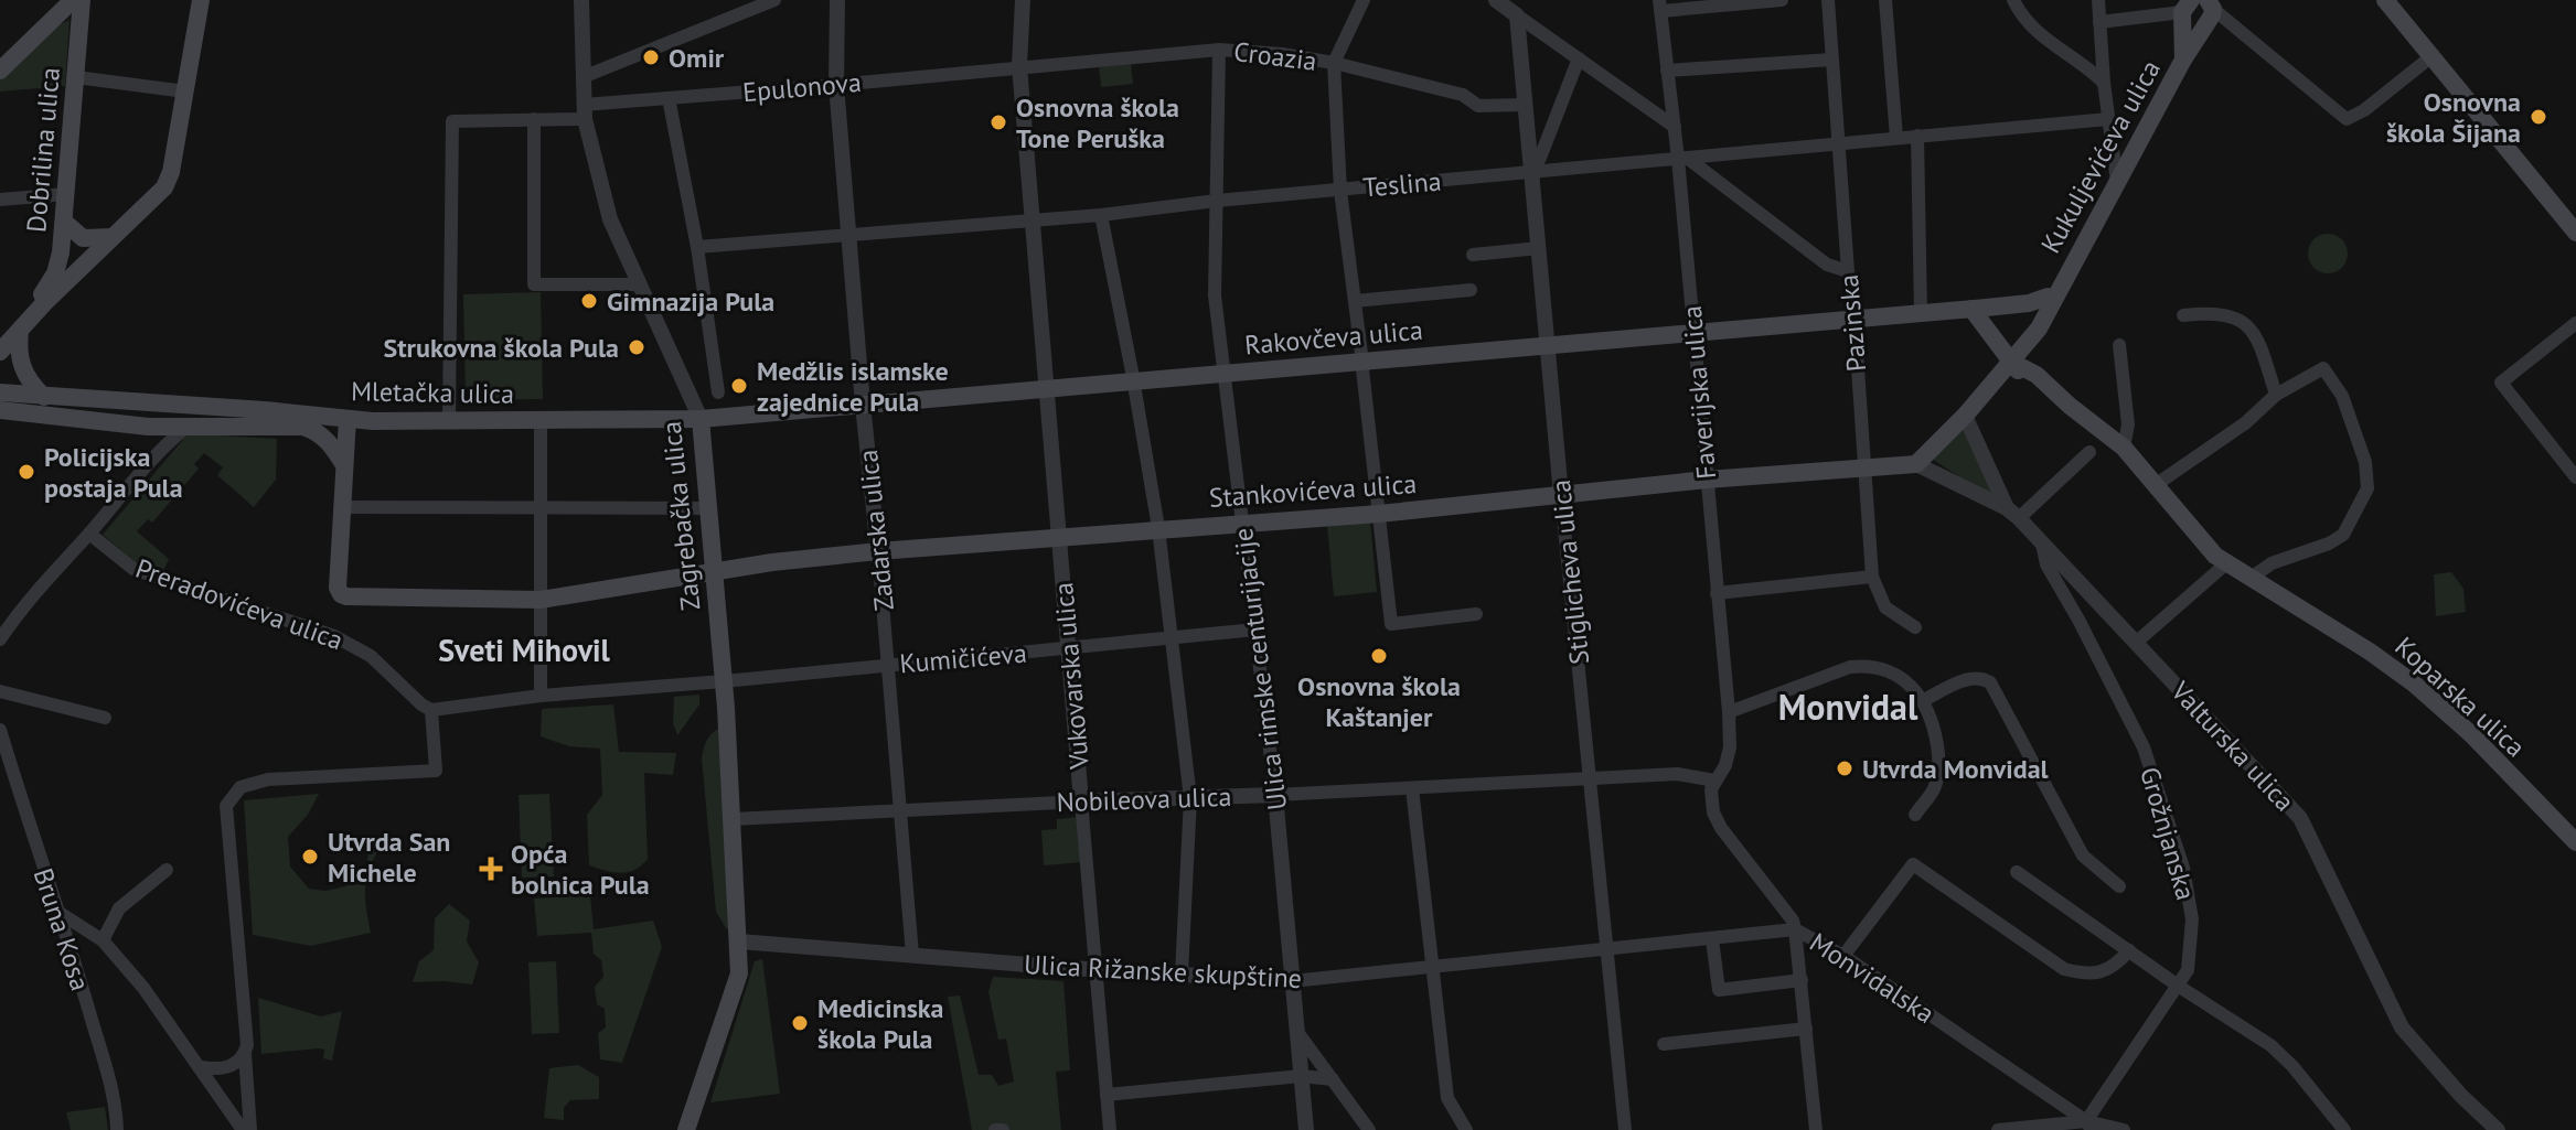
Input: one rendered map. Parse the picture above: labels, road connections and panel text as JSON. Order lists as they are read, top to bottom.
{
  "streets": {
    "main road": [
      "Dobrilina ulica",
      "Kukuljevićeva ulica",
      "Rakovčeva ulica",
      "Mletačka ulica",
      "Stankovićeva ulica",
      "Zagrebačka ulica",
      "Koparska ulica"
    ],
    "street": [
      "Croazia",
      "Epulonova",
      "Teslina",
      "Pazinska",
      "Faverijska ulica",
      "Zadarska ulica",
      "Stiglicheva ulica",
      "Preradovićeva ulica",
      "Kumičićeva",
      "Ulica rimske centurijacije",
      "Vukovarska ulica",
      "Valturska ulica",
      "Nobileova ulica",
      "Grožnjanska",
      "Bruna Kosa",
      "Ulica Rižanske skupštine",
      "Monvidalska"
    ]
  },
  "crossings": [
    ["Croazia", "Epulonova"],
    ["Croazia", "Stiglicheva ulica"],
    ["Croazia", "Ulica rimske centurijacije"],
    ["Croazia", "Vukovarska ulica"],
    ["Epulonova", "Mletačka ulica"],
    ["Epulonova", "Zagrebačka ulica"],
    ["Epulonova", "Zadarska ulica"],
    ["Epulonova", "Vukovarska ulica"],
    ["Kukuljevićeva ulica", "Rakovčeva ulica"],
    ["Kukuljevićeva ulica", "Koparska ulica"],
    ["Teslina", "Pazinska"],
    ["Teslina", "Faverijska ulica"],
    ["Teslina", "Zadarska ulica"],
    ["Teslina", "Stiglicheva ulica"],
    ["Teslina", "Ulica rimske centurijacije"],
    ["Teslina", "Vukovarska ulica"],
    ["Pazinska", "Rakovčeva ulica"],
    ["Pazinska", "Stankovićeva ulica"],
    ["Rakovčeva ulica", "Mletačka ulica"],
    ["Rakovčeva ulica", "Faverijska ulica"],
    ["Rakovčeva ulica", "Zagrebačka ulica"],
    ["Rakovčeva ulica", "Zadarska ulica"],
    ["Rakovčeva ulica", "Stiglicheva ulica"],
    ["Rakovčeva ulica", "Ulica rimske centurijacije"],
    ["Rakovčeva ulica", "Vukovarska ulica"],
    ["Mletačka ulica", "Zagrebačka ulica"],
    ["Faverijska ulica", "Stankovićeva ulica"],
    ["Faverijska ulica", "Nobileova ulica"],
    ["Faverijska ulica", "Monvidalska"],
    ["Stankovićeva ulica", "Zagrebačka ulica"],
    ["Stankovićeva ulica", "Zadarska ulica"],
    ["Stankovićeva ulica", "Stiglicheva ulica"],
    ["Stankovićeva ulica", "Ulica rimske centurijacije"],
    ["Stankovićeva ulica", "Vukovarska ulica"],
    ["Zagrebačka ulica", "Kumičićeva"],
    ["Zagrebačka ulica", "Nobileova ulica"],
    ["Zagrebačka ulica", "Ulica Rižanske skupštine"],
    ["Zadarska ulica", "Kumičićeva"],
    ["Zadarska ulica", "Nobileova ulica"],
    ["Zadarska ulica", "Ulica Rižanske skupštine"],
    ["Stiglicheva ulica", "Nobileova ulica"],
    ["Stiglicheva ulica", "Ulica Rižanske skupštine"],
    ["Preradovićeva ulica", "Kumičićeva"],
    ["Kumičićeva", "Ulica rimske centurijacije"],
    ["Kumičićeva", "Vukovarska ulica"],
    ["Ulica rimske centurijacije", "Nobileova ulica"],
    ["Ulica rimske centurijacije", "Ulica Rižanske skupštine"],
    ["Vukovarska ulica", "Nobileova ulica"],
    ["Vukovarska ulica", "Ulica Rižanske skupštine"],
    ["Valturska ulica", "Grožnjanska"],
    ["Nobileova ulica", "Monvidalska"],
    ["Grožnjanska", "Monvidalska"],
    ["Ulica Rižanske skupštine", "Monvidalska"]
  ],
  "districts": ["Sveti Mihovil", "Monvidal"],
  "places": {
    "other": [
      "Omir",
      "Osnovna škola Šijana",
      "Osnovna škola Tone Peruška",
      "Gimnazija Pula",
      "Strukovna škola Pula",
      "Medžlis islamske zajednice Pula",
      "Policijska postaja Pula",
      "Osnovna škola Kaštanjer",
      "Utvrda Monvidal",
      "Utvrda San Michele",
      "Medicinska škola Pula"
    ],
    "health": ["Opća bolnica Pula"]
  }
}
